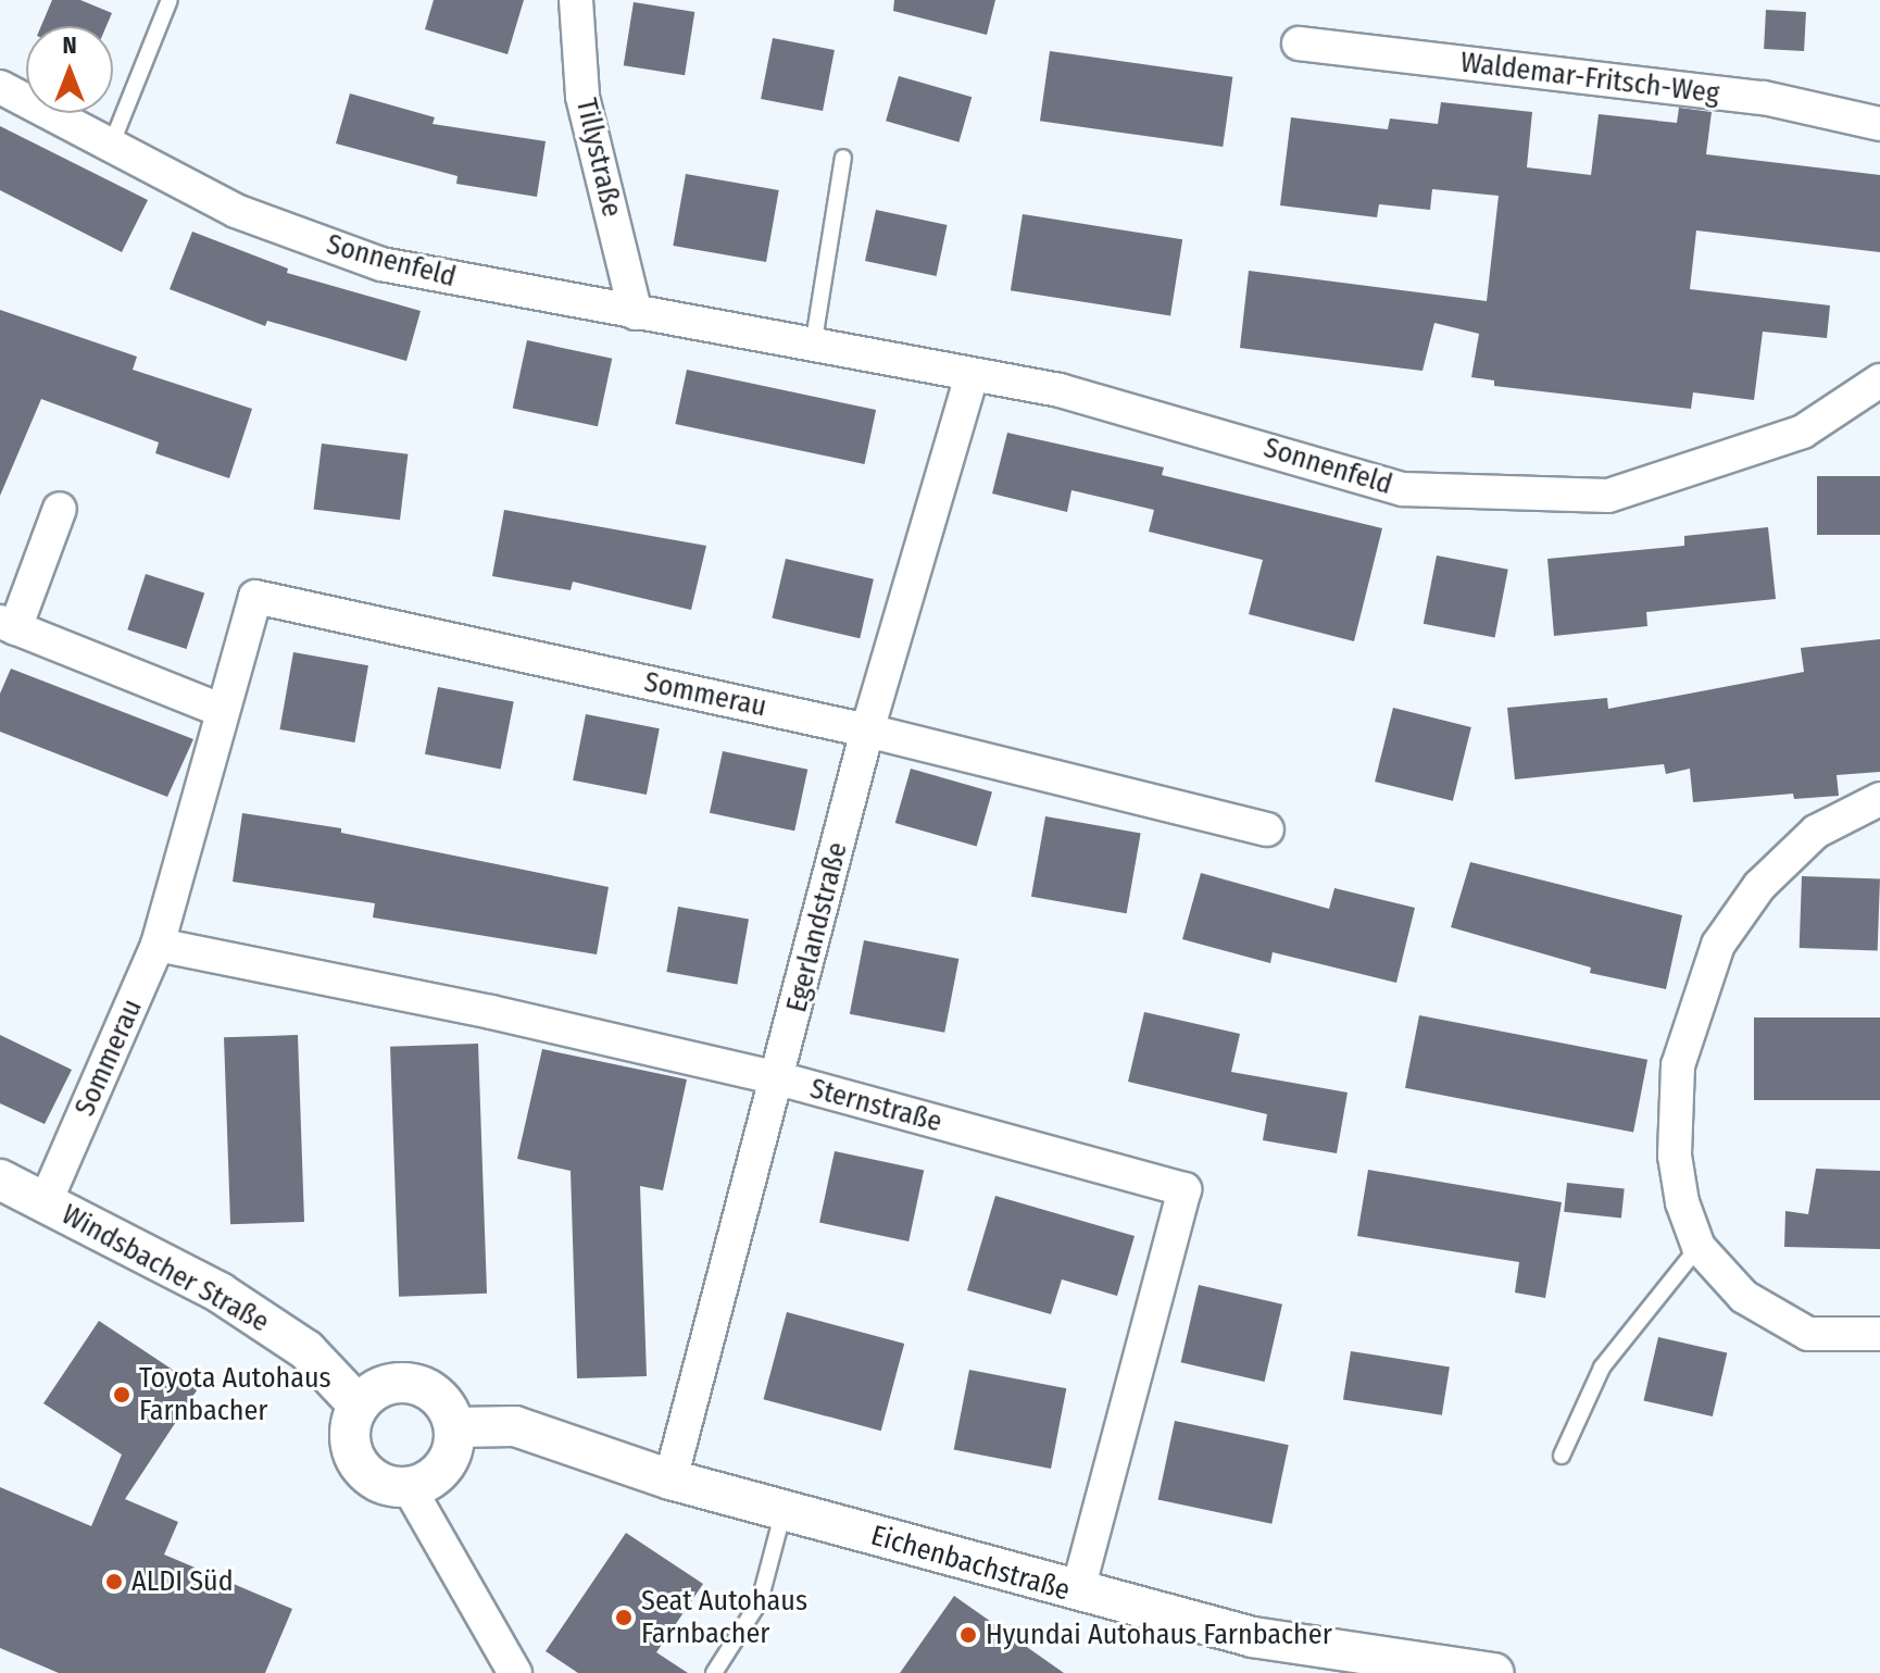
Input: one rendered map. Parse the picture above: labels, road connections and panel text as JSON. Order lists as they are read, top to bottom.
{
  "streets": {
    "street": [
      "Waldemar-Fritsch-Weg",
      "Tillystraße",
      "Sonnenfeld",
      "Sommerau",
      "Egerlandstraße",
      "Sternstraße",
      "Windsbacher Straße",
      "Eichenbachstraße"
    ]
  },
  "crossings": [
    ["Tillystraße", "Sonnenfeld"],
    ["Sonnenfeld", "Egerlandstraße"],
    ["Sommerau", "Egerlandstraße"],
    ["Sommerau", "Sternstraße"],
    ["Sommerau", "Windsbacher Straße"],
    ["Egerlandstraße", "Sternstraße"],
    ["Egerlandstraße", "Eichenbachstraße"],
    ["Sternstraße", "Eichenbachstraße"],
    ["Windsbacher Straße", "Eichenbachstraße"]
  ],
  "places": [
    "Toyota Autohaus Farnbacher",
    "ALDI Süd",
    "Seat Autohaus Farnbacher",
    "Hyundai Autohaus Farnbacher"
  ],
  "north": "top"
}
